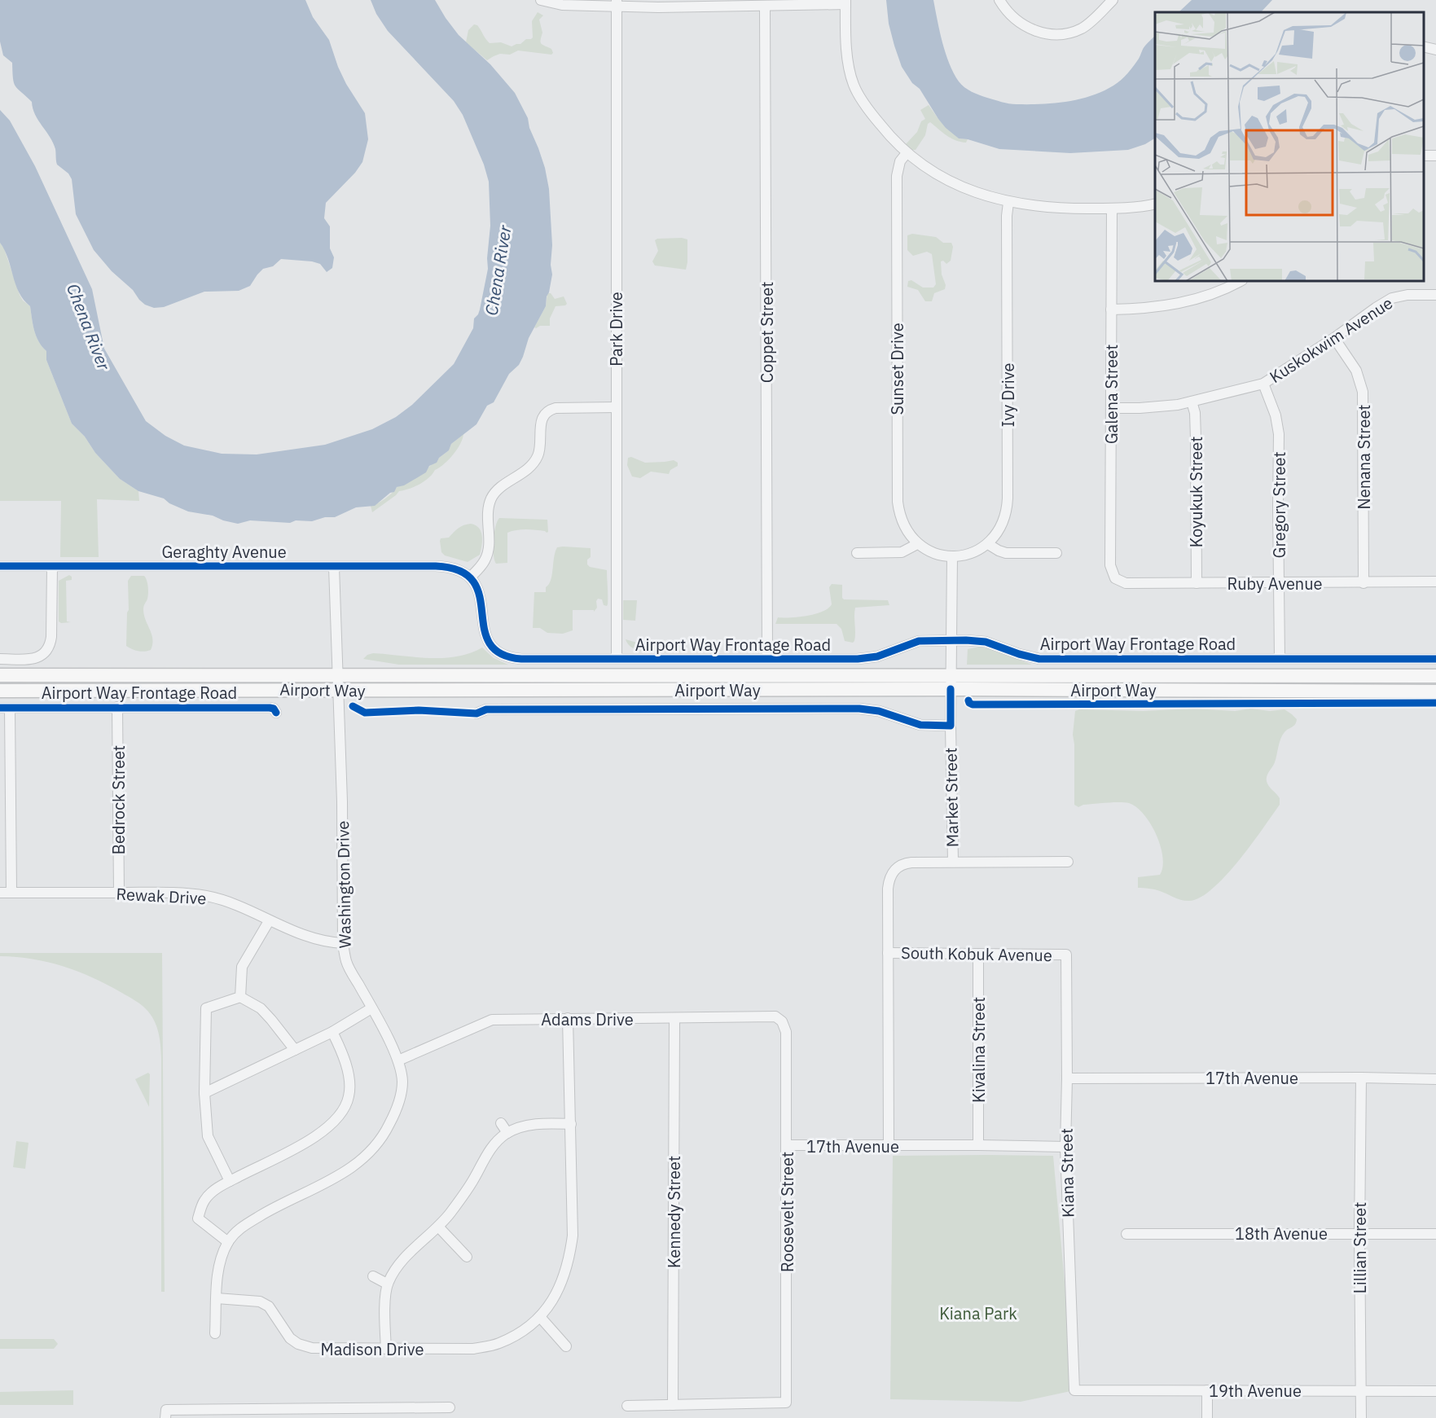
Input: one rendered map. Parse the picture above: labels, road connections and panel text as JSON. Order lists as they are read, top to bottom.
{
  "streets": {
    "main road": ["Airport Way"],
    "street": [
      "Park Drive",
      "Coppet Street",
      "Kuskokwim Avenue",
      "Sunset Drive",
      "Galena Street",
      "Ivy Drive",
      "Nenana Street",
      "Koyukuk Street",
      "Gregory Street",
      "Geraghty Avenue",
      "Ruby Avenue",
      "Airport Way Frontage Road",
      "Market Street",
      "Bedrock Street",
      "Washington Drive",
      "Rewak Drive",
      "South Kobuk Avenue",
      "Adams Drive",
      "Kivalina Street",
      "17th Avenue",
      "Kiana Street",
      "Kennedy Street",
      "Roosevelt Street",
      "18th Avenue",
      "Lillian Street",
      "Madison Drive",
      "19th Avenue"
    ]
  },
  "crossings": [
    ["Park Drive", "Airport Way Frontage Road"],
    ["Coppet Street", "Airport Way Frontage Road"],
    ["Kuskokwim Avenue", "Galena Street"],
    ["Kuskokwim Avenue", "Nenana Street"],
    ["Kuskokwim Avenue", "Koyukuk Street"],
    ["Kuskokwim Avenue", "Gregory Street"],
    ["Sunset Drive", "Ivy Drive"],
    ["Sunset Drive", "Market Street"],
    ["Galena Street", "Ruby Avenue"],
    ["Ivy Drive", "Market Street"],
    ["Nenana Street", "Ruby Avenue"],
    ["Koyukuk Street", "Ruby Avenue"],
    ["Gregory Street", "Ruby Avenue"],
    ["Gregory Street", "Airport Way Frontage Road"],
    ["Geraghty Avenue", "Airport Way Frontage Road"],
    ["Geraghty Avenue", "Washington Drive"],
    ["Airport Way Frontage Road", "Market Street"],
    ["Airport Way Frontage Road", "Bedrock Street"],
    ["Airport Way", "Market Street"],
    ["Airport Way", "Washington Drive"],
    ["Bedrock Street", "Rewak Drive"],
    ["Washington Drive", "Rewak Drive"],
    ["Washington Drive", "Adams Drive"],
    ["Washington Drive", "Madison Drive"],
    ["South Kobuk Avenue", "Kivalina Street"],
    ["South Kobuk Avenue", "Kiana Street"],
    ["Adams Drive", "Kennedy Street"],
    ["Adams Drive", "Roosevelt Street"],
    ["Adams Drive", "Madison Drive"],
    ["Kivalina Street", "17th Avenue"],
    ["17th Avenue", "Kiana Street"],
    ["17th Avenue", "Roosevelt Street"],
    ["17th Avenue", "Lillian Street"],
    ["Kiana Street", "19th Avenue"],
    ["Kennedy Street", "Roosevelt Street"],
    ["18th Avenue", "Lillian Street"],
    ["Lillian Street", "19th Avenue"]
  ],
  "water": ["Chena River"],
  "parks": ["Kiana Park"]
}
